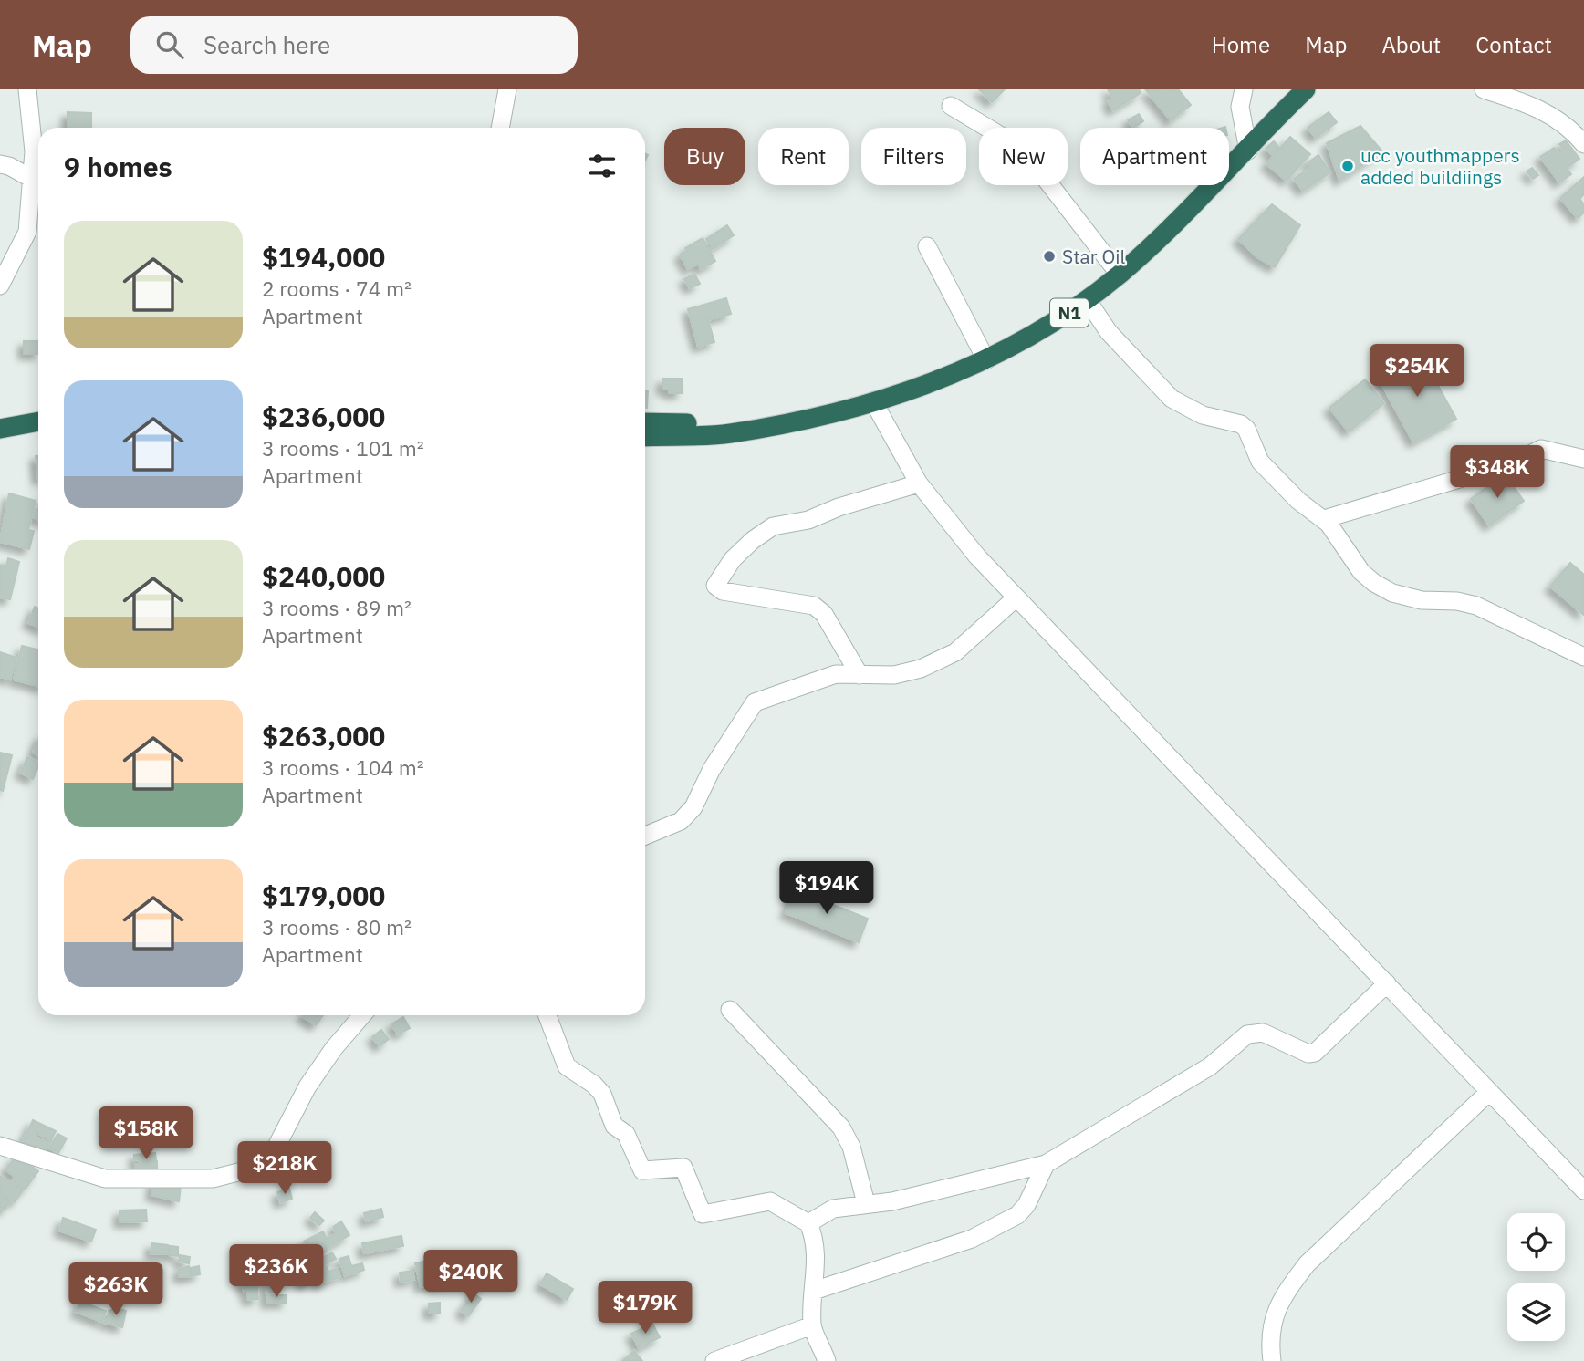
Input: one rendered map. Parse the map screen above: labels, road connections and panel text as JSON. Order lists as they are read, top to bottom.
{
  "streets": {
    "highway": ["N1"]
  },
  "places": ["ucc youthmappers added buildiings", "Star Oil"],
  "page": {
    "header": "Map",
    "search": "Search here",
    "nav": [
      "Home",
      "Map",
      "About",
      "Contact"
    ],
    "chip": [
      "Buy",
      "Rent",
      "Filters",
      "New",
      "Apartment"
    ],
    "heading": "9 homes",
    "list": [
      {
        "name": "$194,000",
        "note": "2 rooms · 74 m² · Apartment"
      },
      {
        "name": "$236,000",
        "note": "3 rooms · 101 m² · Apartment"
      },
      {
        "name": "$240,000",
        "note": "3 rooms · 89 m² · Apartment"
      },
      {
        "name": "$263,000",
        "note": "3 rooms · 104 m² · Apartment"
      },
      {
        "name": "$179,000",
        "note": "3 rooms · 80 m² · Apartment"
      }
    ],
    "price": [
      "$254K",
      "$348K",
      "$194K",
      "$158K",
      "$218K",
      "$236K",
      "$240K",
      "$263K",
      "$179K"
    ]
  }
}
